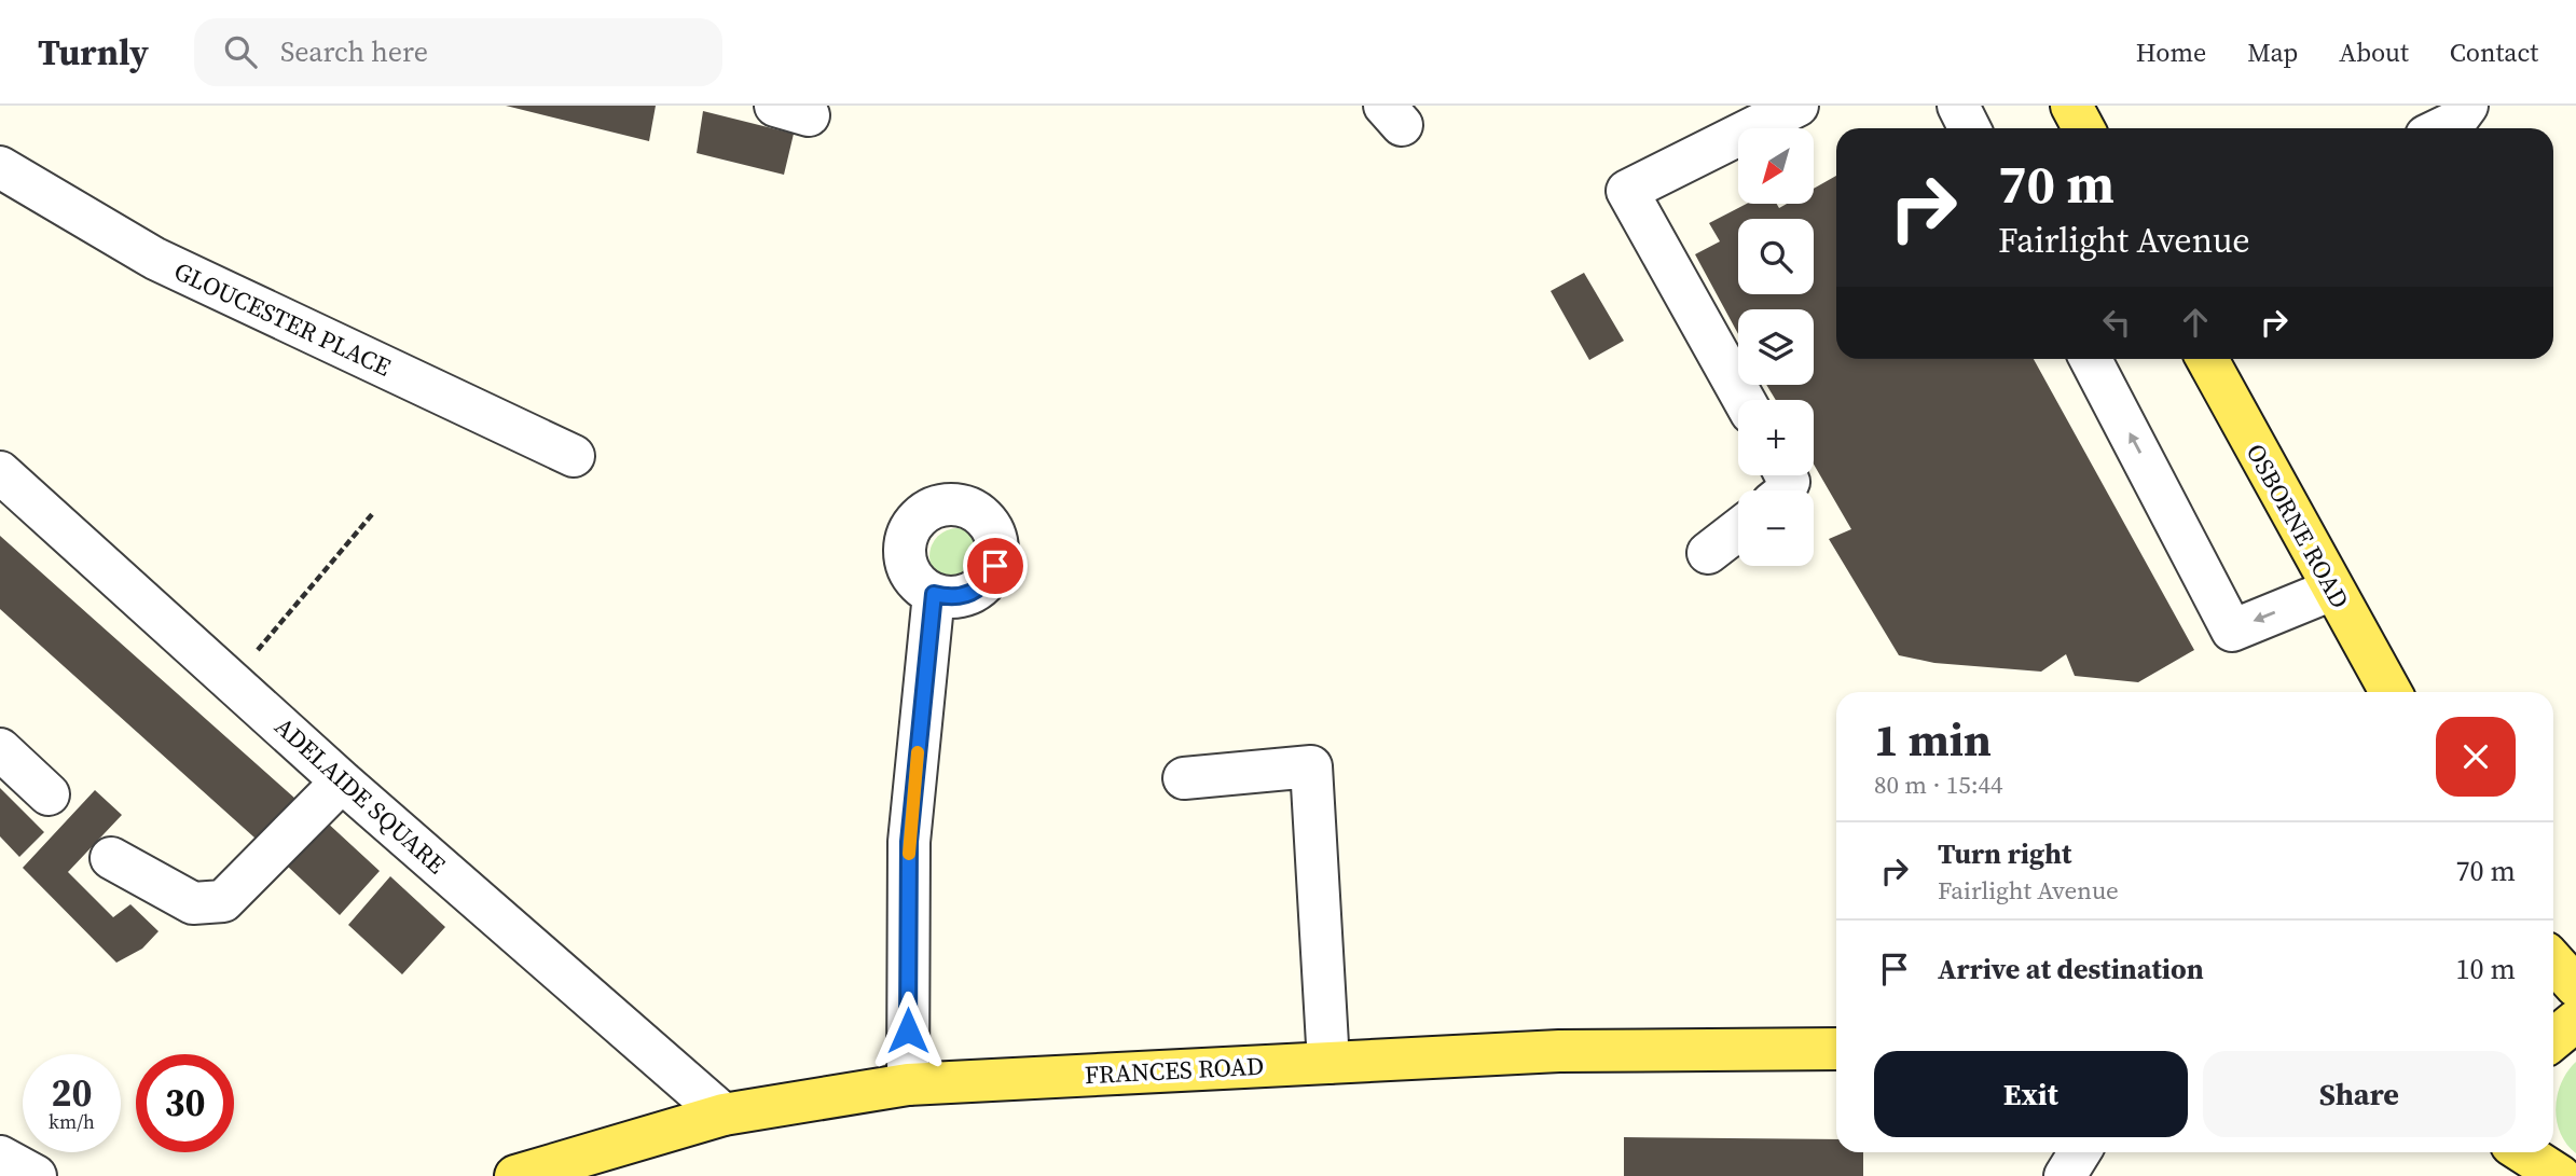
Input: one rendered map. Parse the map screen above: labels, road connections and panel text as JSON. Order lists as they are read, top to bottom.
{
  "streets": {
    "main road": ["OSBORNE ROAD", "FRANCES ROAD"],
    "street": ["GLOUCESTER PLACE", "ADELAIDE SQUARE"]
  },
  "crossings": [
    ["ADELAIDE SQUARE", "FRANCES ROAD"]
  ],
  "north": "bottom left",
  "page": {
    "header": "Turnly",
    "search": "Search here",
    "nav": [
      "Home",
      "Map",
      "About",
      "Contact"
    ],
    "map_buttons": ["+", "−"],
    "turn": ["70 m", "Fairlight Avenue"],
    "heading": ["1 min", "80 m · 15:44"],
    "list": [
      {
        "name": "Turn right",
        "note": "Fairlight Avenue",
        "value": "70 m"
      },
      {
        "name": "Arrive at destination",
        "value": "10 m"
      }
    ],
    "buttons": ["Exit", "Share"],
    "speed": "20 km/h",
    "limit": "30"
  }
}
